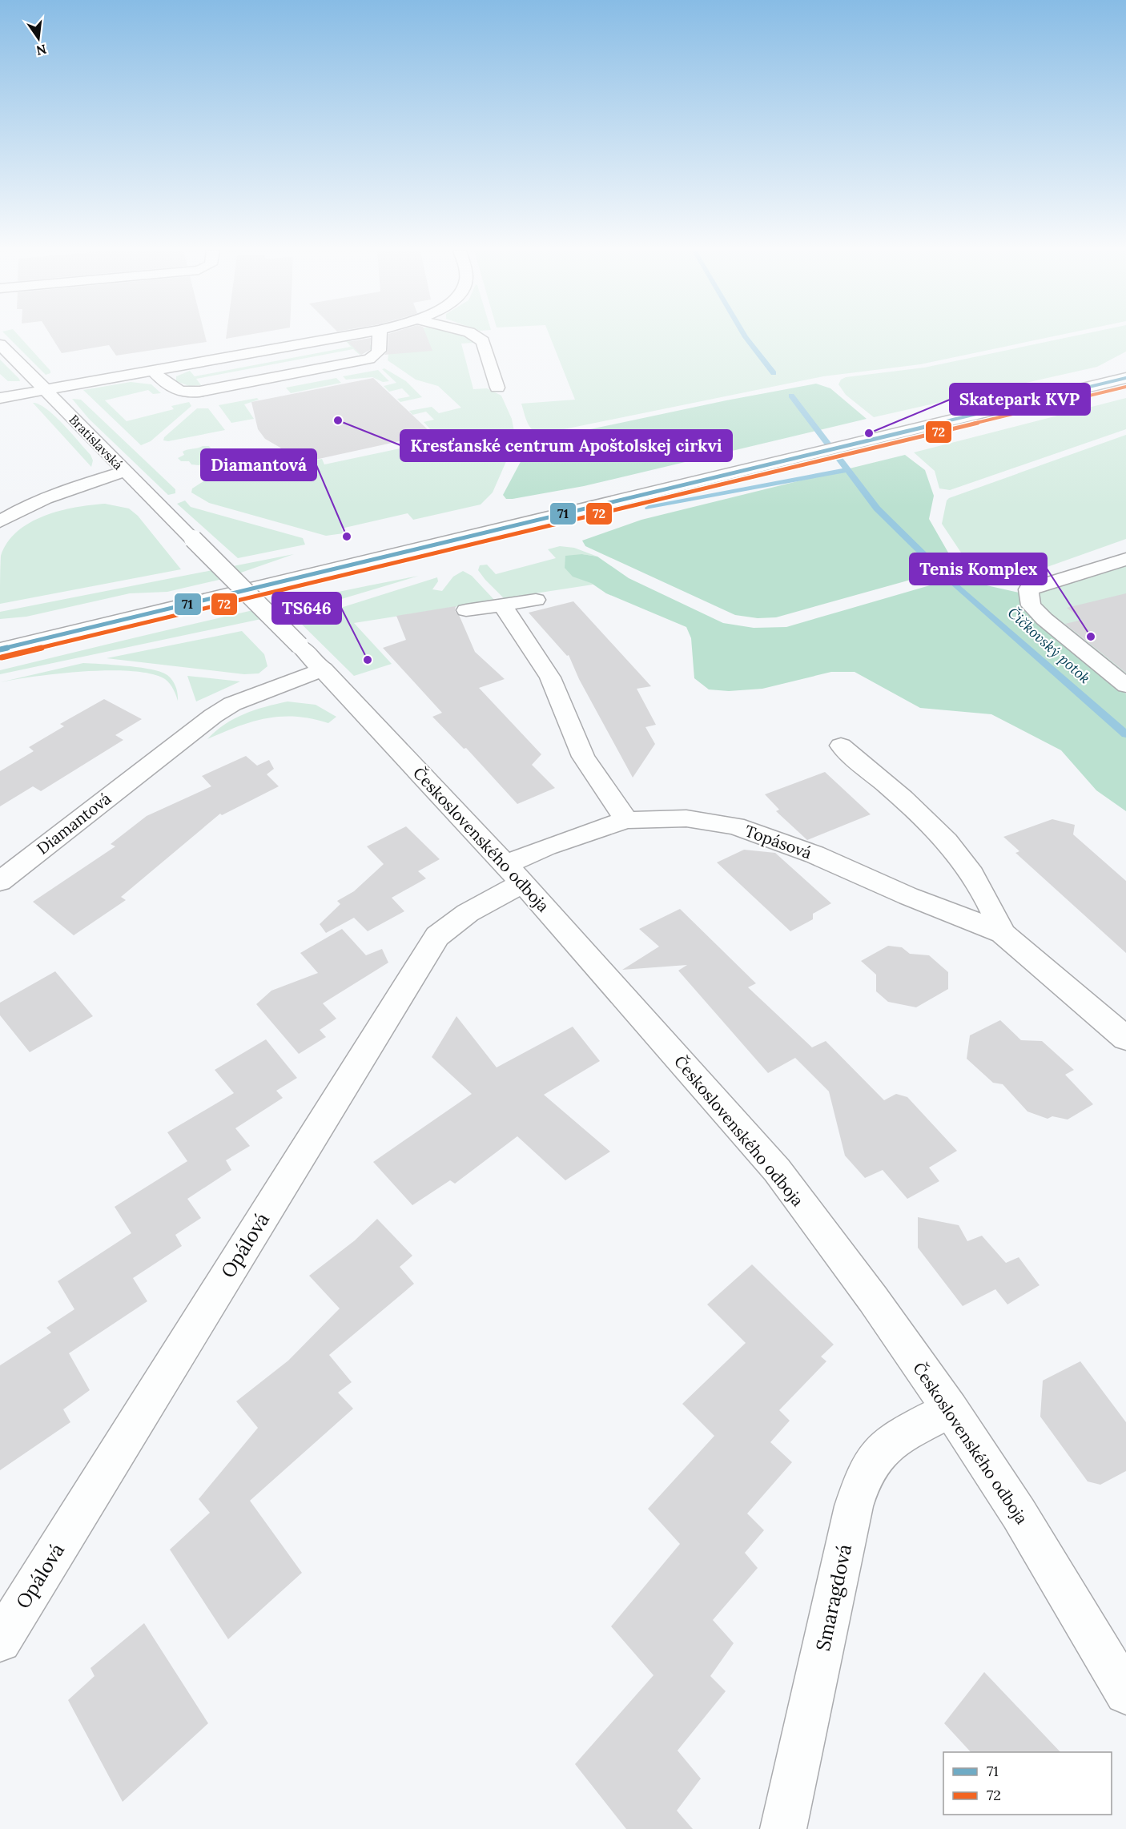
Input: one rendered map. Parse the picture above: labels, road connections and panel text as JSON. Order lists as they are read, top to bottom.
{
  "streets": {
    "street": [
      "Bratislavská",
      "Diamantová",
      "Československého odboja",
      "Topásová",
      "Opálová",
      "Smaragdová"
    ]
  },
  "crossings": [
    ["Bratislavská", "Československého odboja"],
    ["Diamantová", "Československého odboja"],
    ["Československého odboja", "Topásová"],
    ["Československého odboja", "Opálová"],
    ["Československého odboja", "Smaragdová"],
    ["Topásová", "Opálová"]
  ],
  "water": ["Čičkovský potok"],
  "places": [
    "Kresťanské centrum Apoštolskej cirkvi",
    "Skatepark KVP",
    "Diamantová",
    "Tenis Komplex",
    "TS646"
  ],
  "lines": ["transit line 71", "transit line 72"],
  "legend": ["71", "72"],
  "north": "bottom"
}
